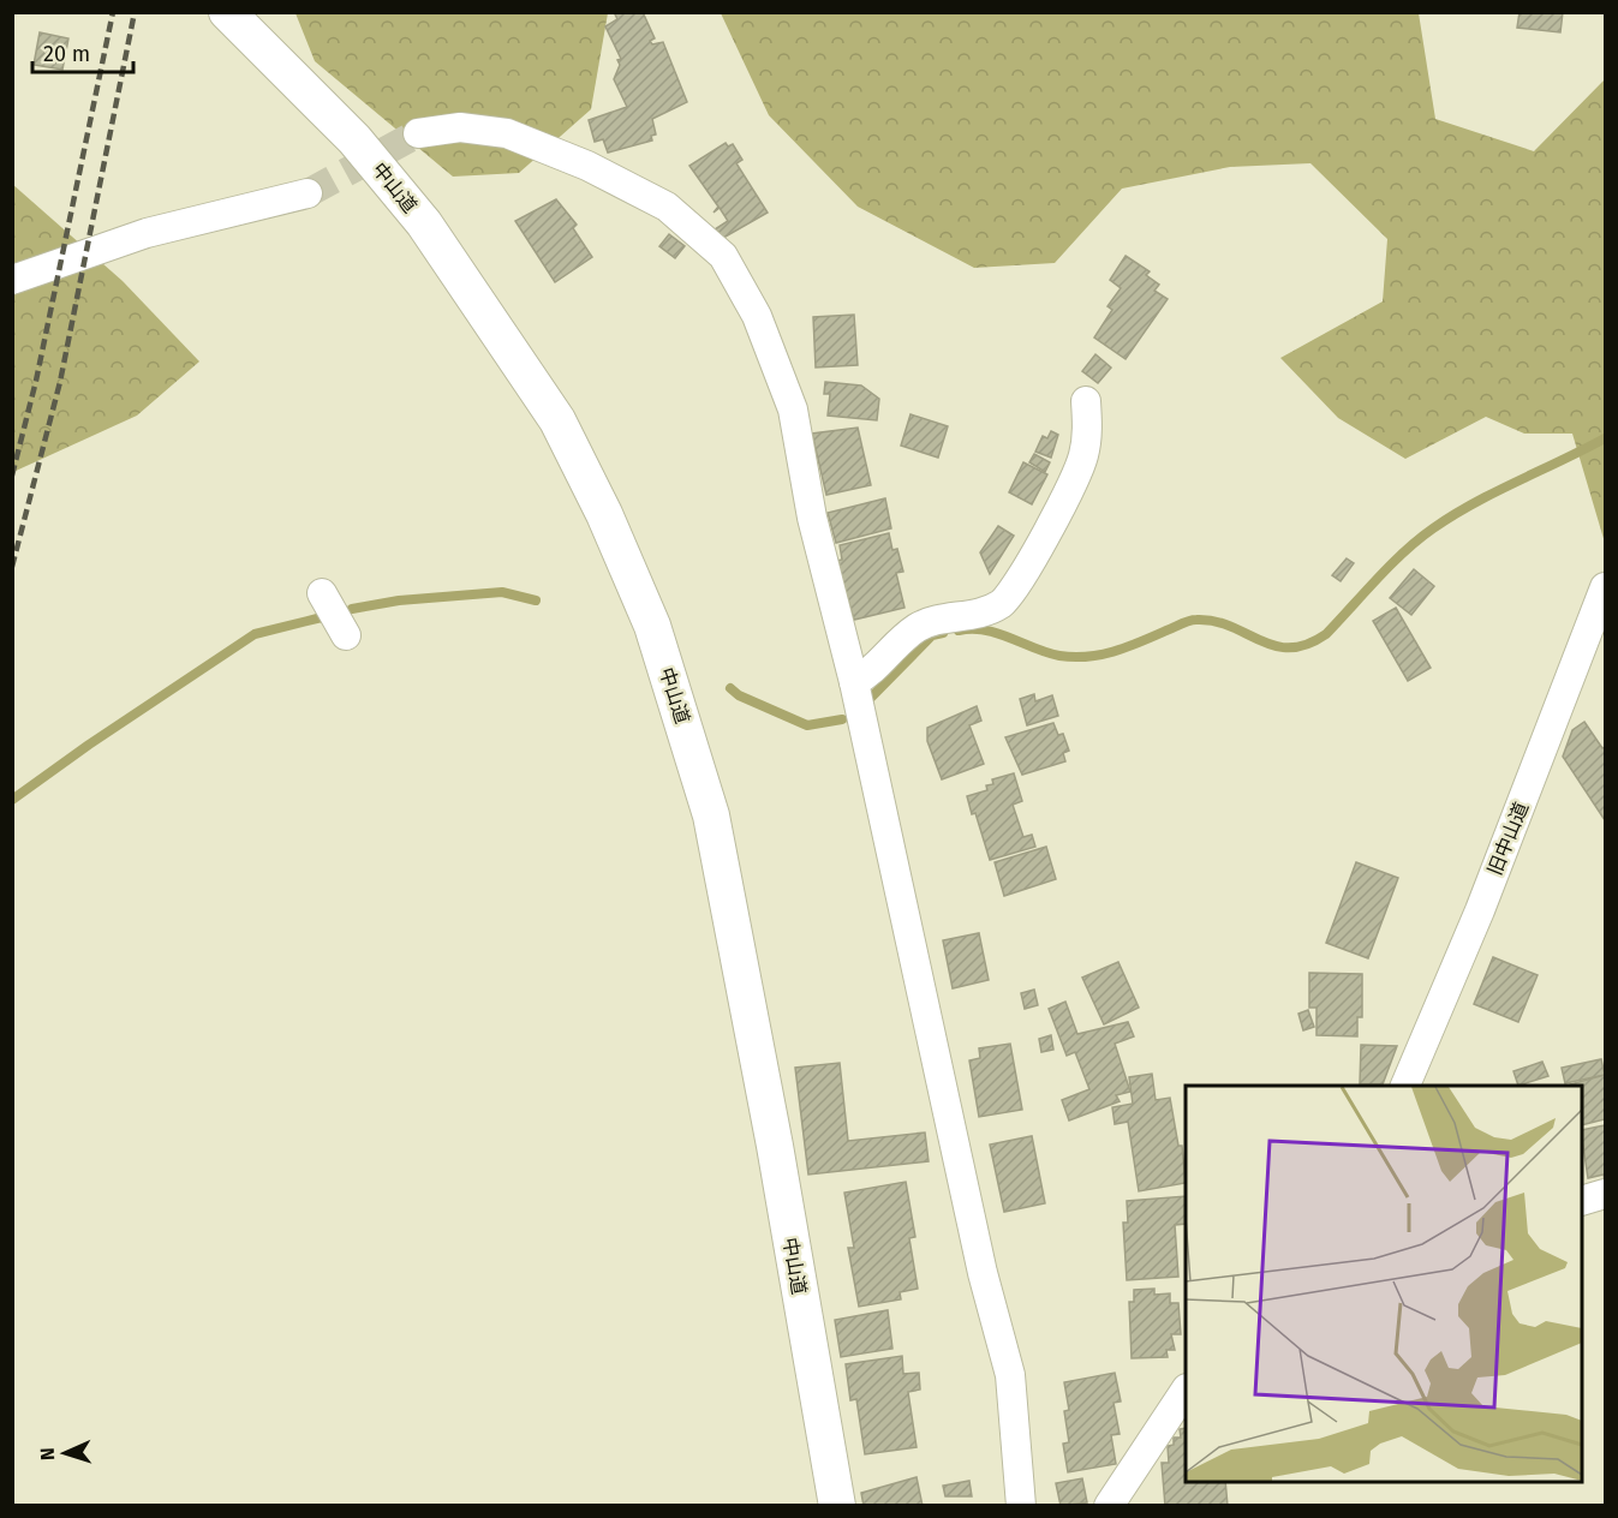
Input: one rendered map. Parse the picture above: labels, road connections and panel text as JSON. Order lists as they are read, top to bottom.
{
  "streets": {
    "street": ["中山道", "旧中山道"]
  },
  "scale_bar": "20 m",
  "north": "left"
}
